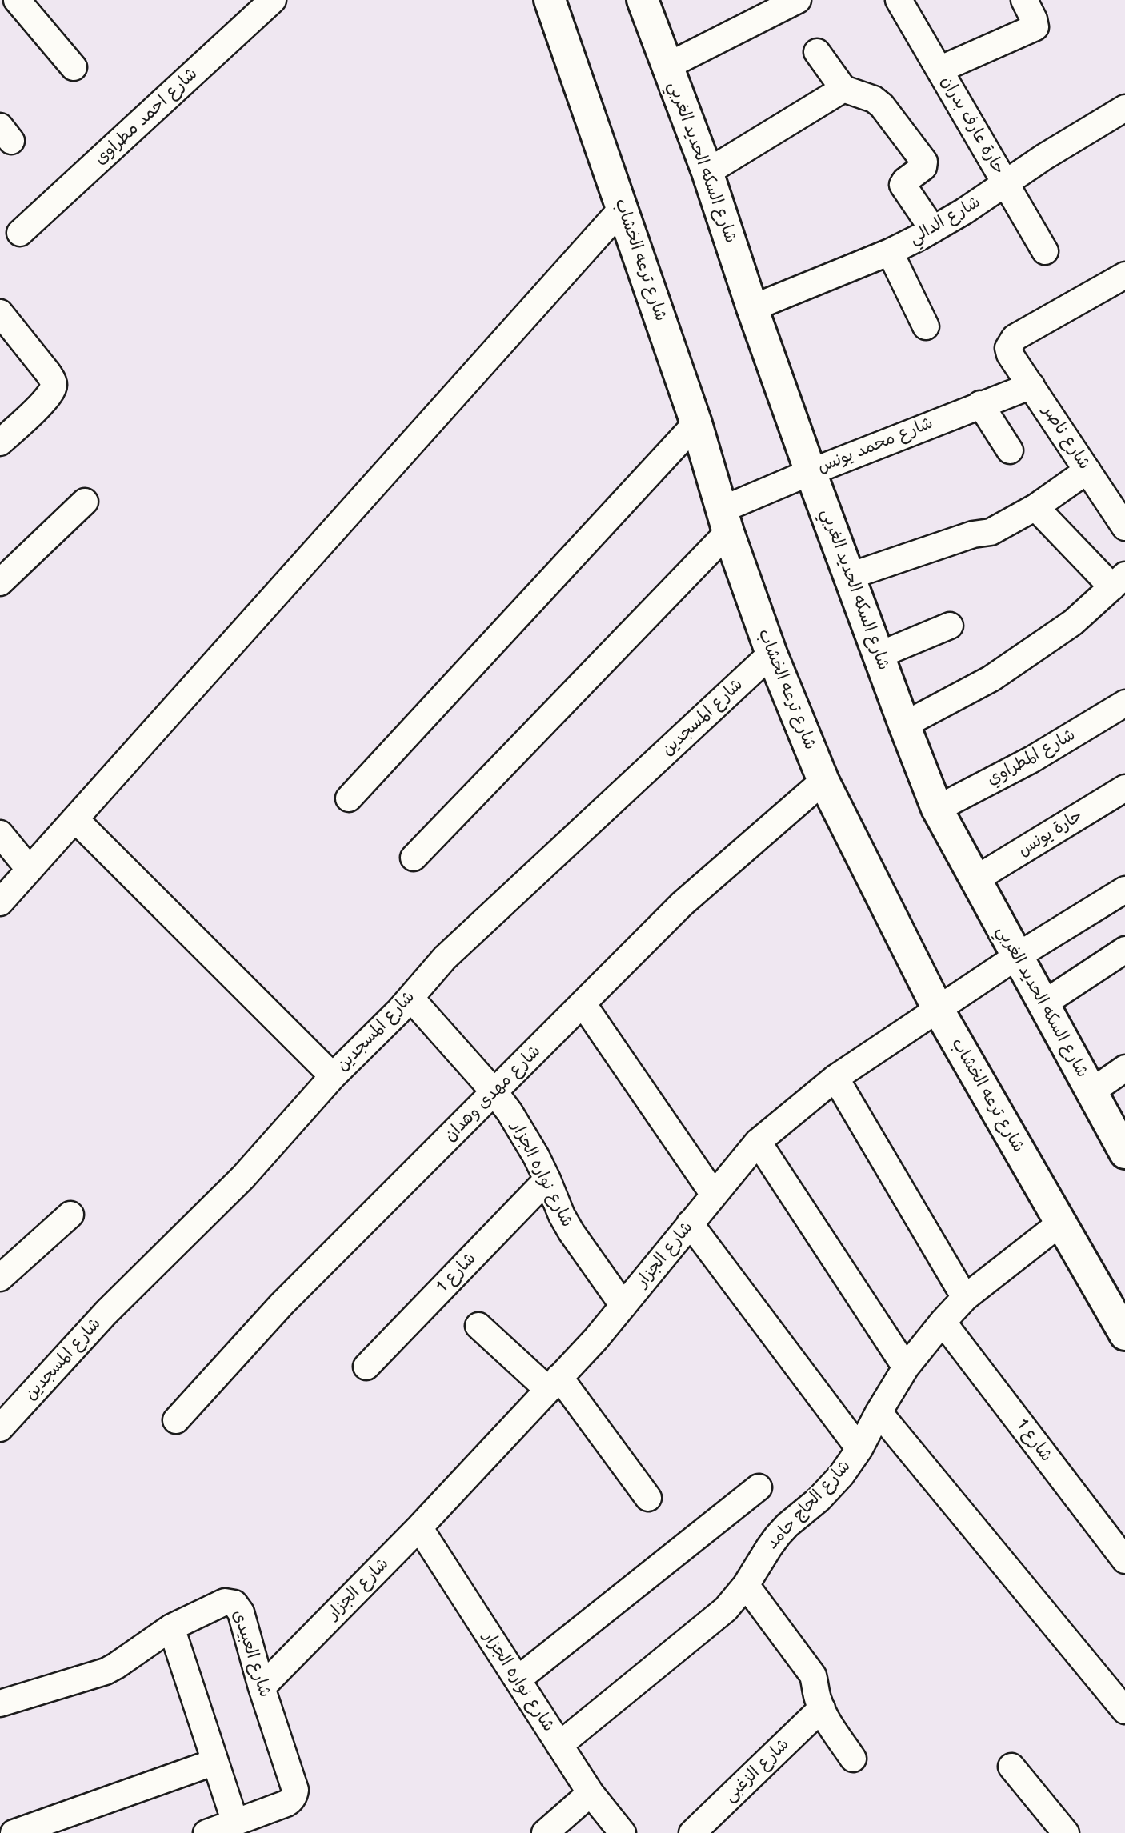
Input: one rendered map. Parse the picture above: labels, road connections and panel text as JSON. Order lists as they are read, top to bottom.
{
  "streets": {
    "street": [
      "شارع احمد مطراوى",
      "حارة عارف بدران",
      "شارع السكه الحديد الغربي",
      "شارع الدالي",
      "شارع ترعه الخشاب",
      "شارع ناصر",
      "شارع محمد يونس",
      "شارع المسجدين",
      "شارع المطراوي",
      "حارة يونس",
      "شارع مهدى وهدان",
      "شارع نواره الجزار",
      "شارع الجزار",
      "شارع 1",
      "شارع الحاج حامد",
      "شارع العبيدى",
      "شارع الزغبى"
    ]
  },
  "crossings": [
    ["حارة عارف بدران", "شارع الدالي"],
    ["شارع السكه الحديد الغربي", "شارع الدالي"],
    ["شارع السكه الحديد الغربي", "شارع محمد يونس"],
    ["شارع السكه الحديد الغربي", "شارع المطراوي"],
    ["شارع السكه الحديد الغربي", "حارة يونس"],
    ["شارع السكه الحديد الغربي", "شارع الجزار"],
    ["شارع ترعه الخشاب", "شارع محمد يونس"],
    ["شارع ترعه الخشاب", "شارع المسجدين"],
    ["شارع ترعه الخشاب", "شارع مهدى وهدان"],
    ["شارع ترعه الخشاب", "شارع الجزار"],
    ["شارع ترعه الخشاب", "شارع الحاج حامد"],
    ["شارع ناصر", "شارع محمد يونس"],
    ["شارع المسجدين", "شارع نواره الجزار"],
    ["شارع مهدى وهدان", "شارع نواره الجزار"],
    ["شارع نواره الجزار", "شارع الجزار"],
    ["شارع نواره الجزار", "شارع 1"],
    ["شارع نواره الجزار", "شارع الحاج حامد"],
    ["شارع الجزار", "شارع العبيدى"],
    ["شارع 1", "شارع الحاج حامد"]
  ]
}
